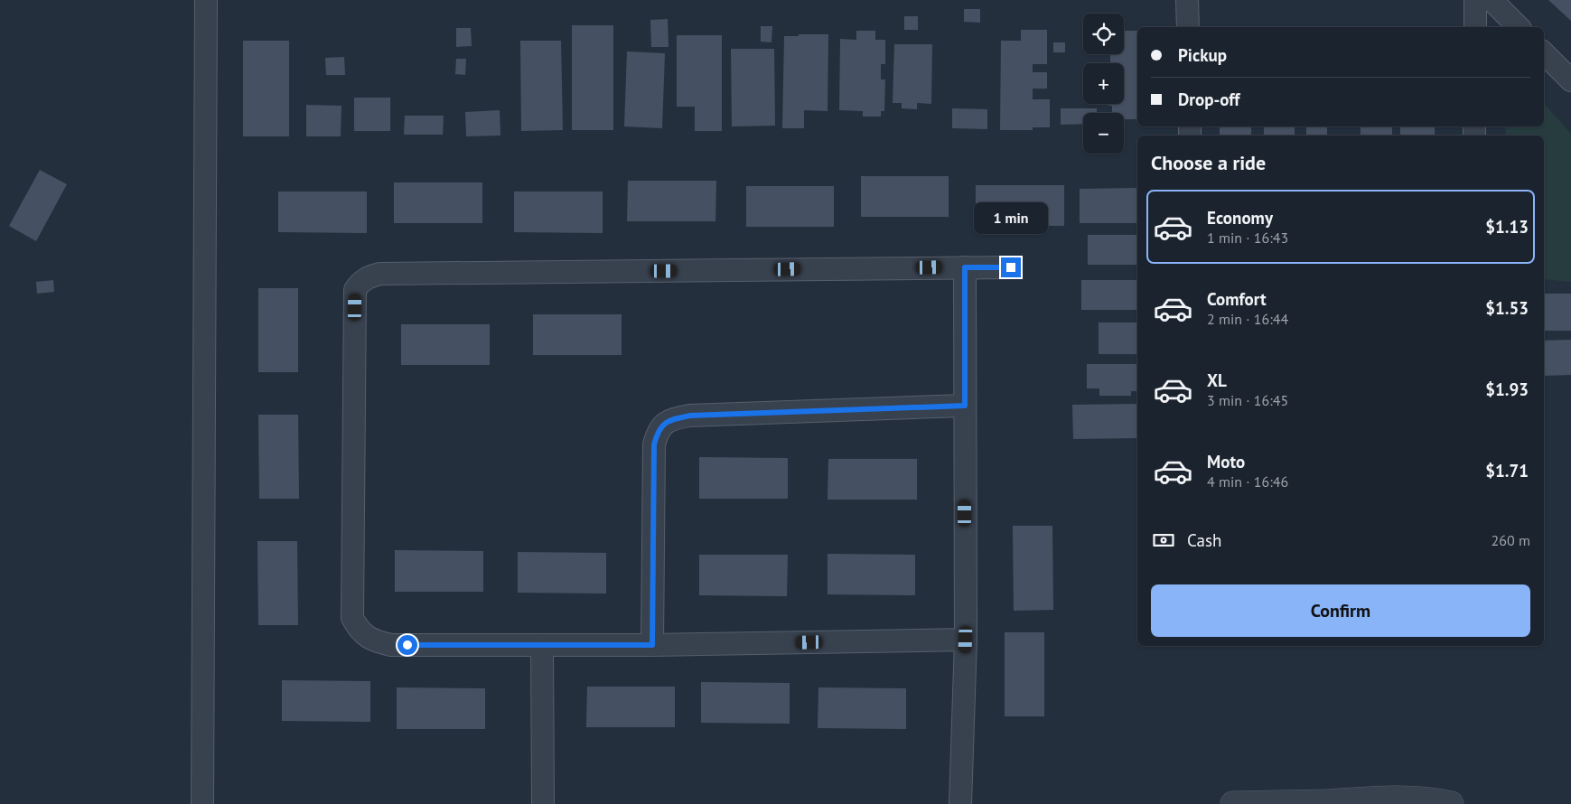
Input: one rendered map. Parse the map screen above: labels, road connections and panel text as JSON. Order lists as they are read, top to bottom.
{
  "page": {
    "map_buttons": ["+", "−"],
    "banner": ["Pickup", "Drop-off"],
    "heading": "Choose a ride",
    "list": [
      {
        "name": "Economy",
        "note": "1 min · 16:43",
        "value": "$1.13"
      },
      {
        "name": "Comfort",
        "note": "2 min · 16:44",
        "value": "$1.53"
      },
      {
        "name": "XL",
        "note": "3 min · 16:45",
        "value": "$1.93"
      },
      {
        "name": "Moto",
        "note": "4 min · 16:46",
        "value": "$1.71"
      }
    ],
    "bubble": "1 min",
    "pay": ["Cash", "260 m"],
    "buttons": "Confirm"
  }
}
